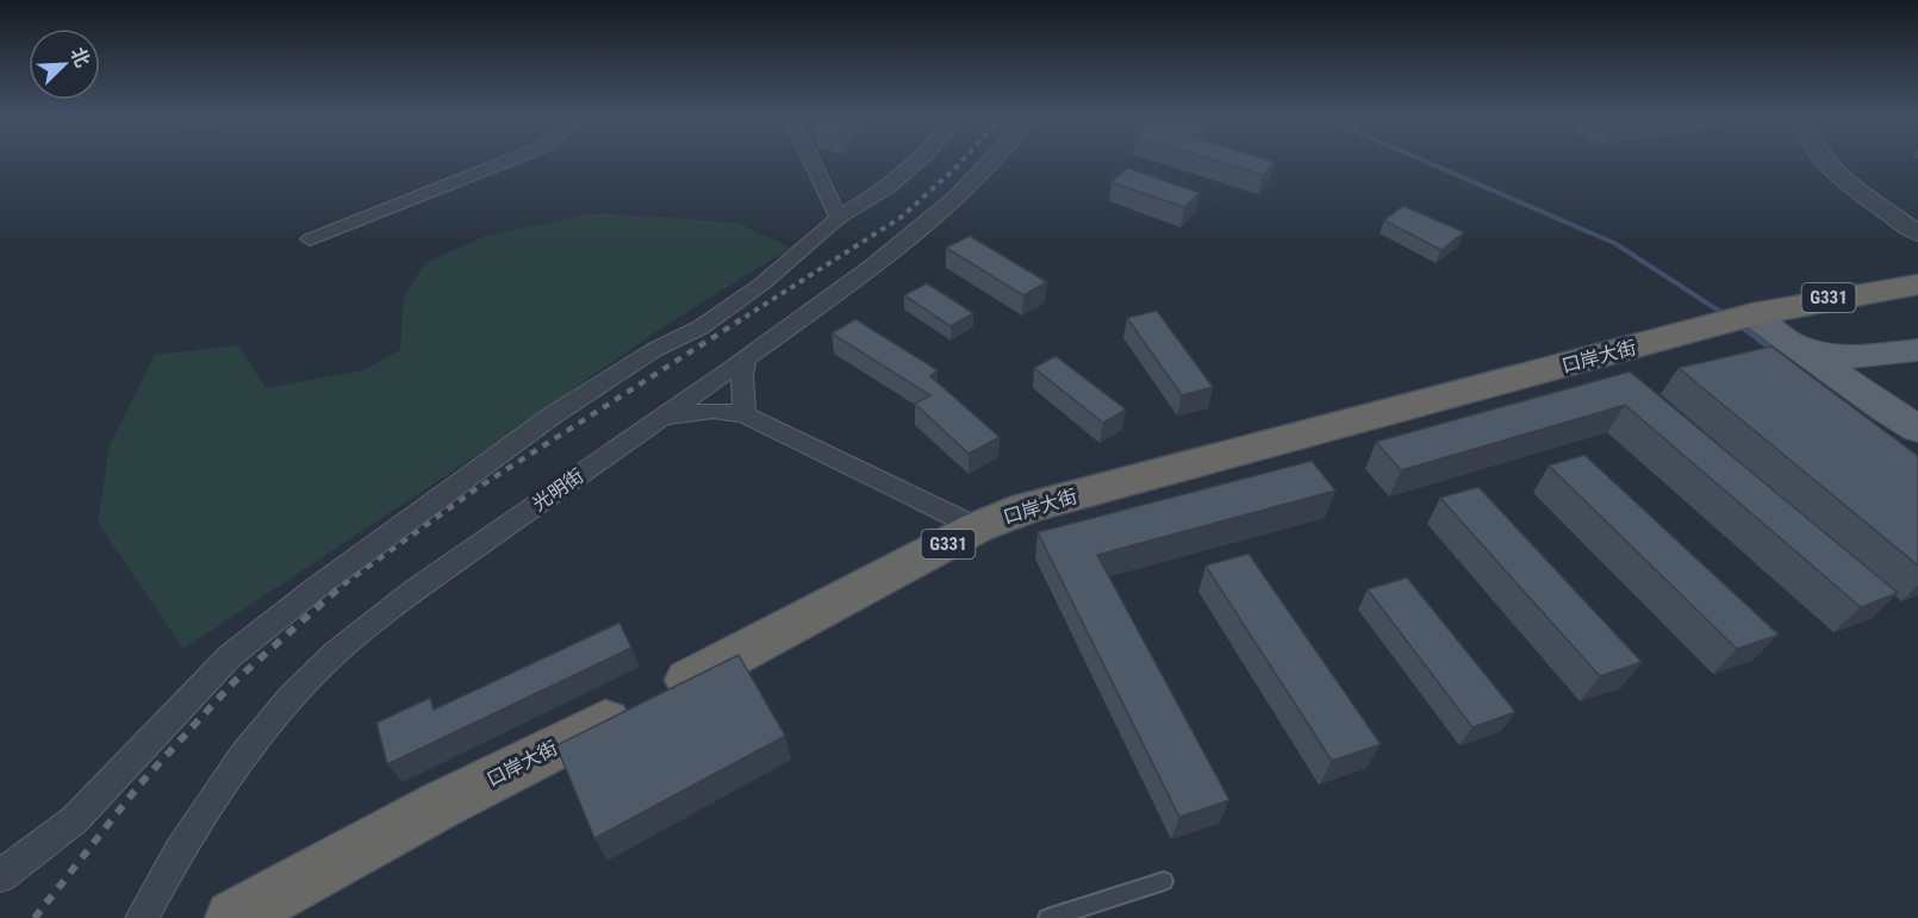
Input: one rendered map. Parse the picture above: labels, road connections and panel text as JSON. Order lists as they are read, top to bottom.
{
  "streets": {
    "highway": ["G331", "口岸大街"],
    "street": ["光明街"]
  },
  "north": "top right"
}
